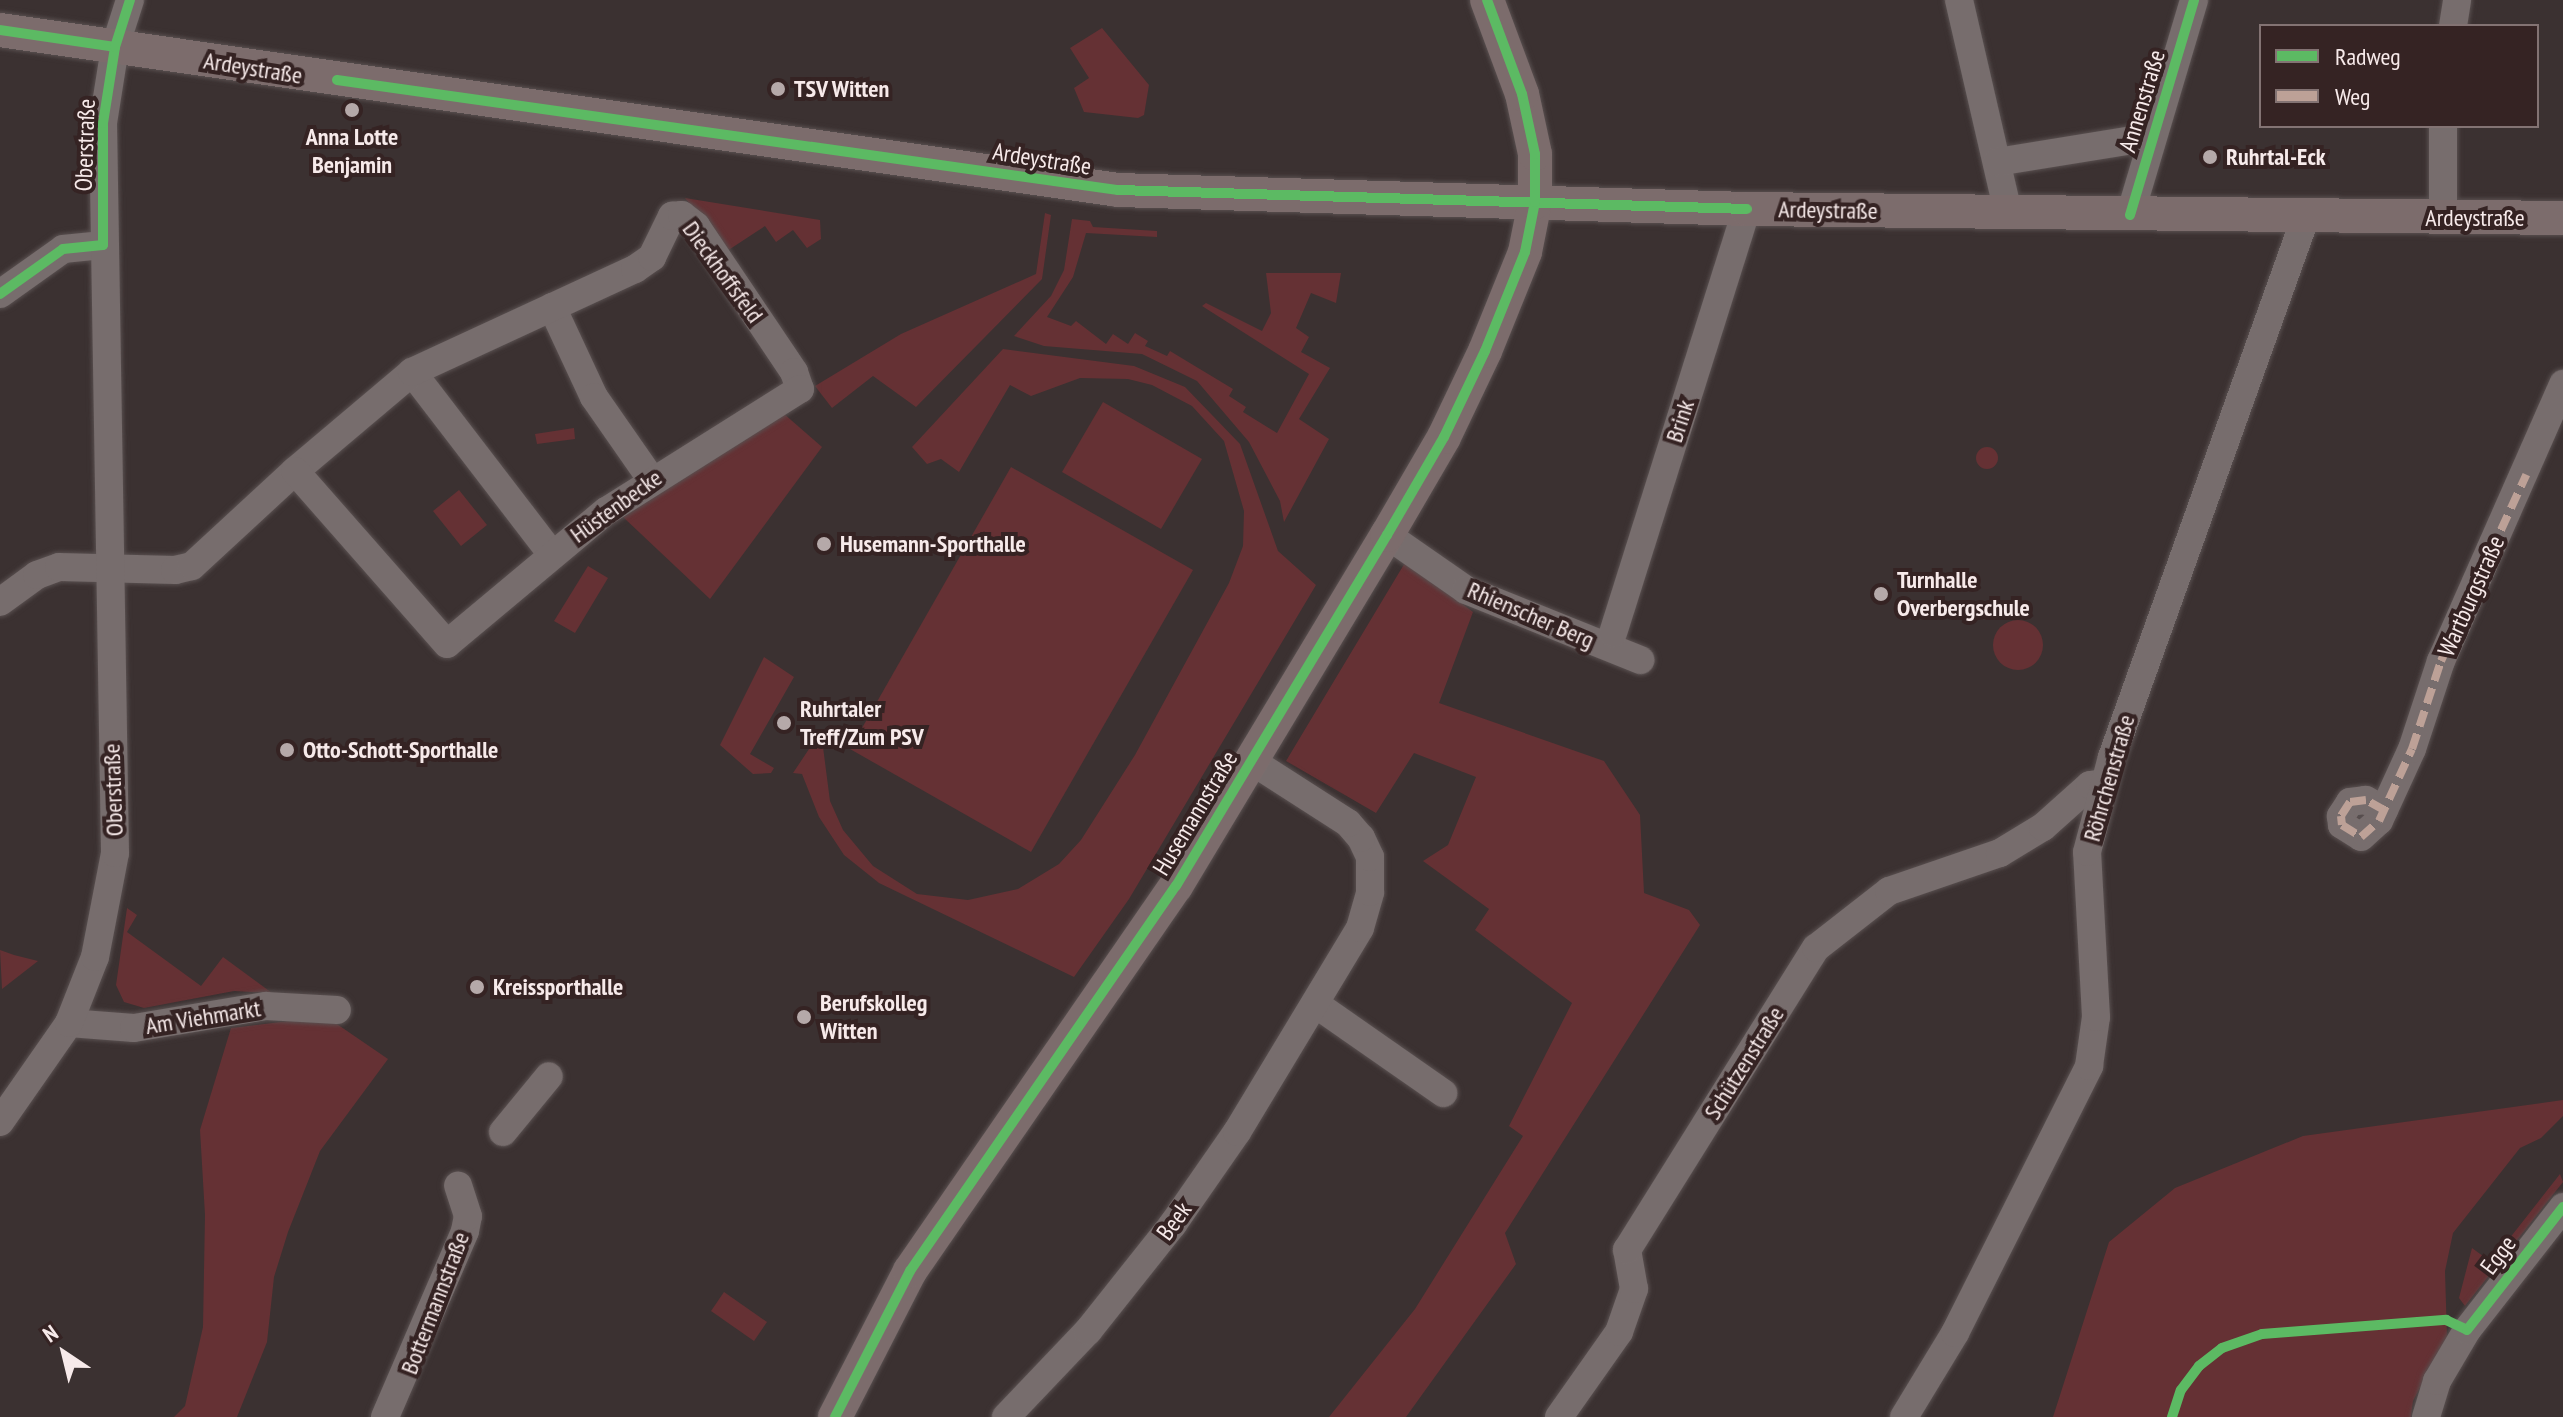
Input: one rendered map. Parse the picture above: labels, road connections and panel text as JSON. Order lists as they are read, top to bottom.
{
  "streets": {
    "main road": ["Ardeystraße", "Husemannstraße"],
    "street": [
      "Annenstraße",
      "Oberstraße",
      "Dieckhoffsfeld",
      "Brink",
      "Hüstenbecke",
      "Wartburgstraße",
      "Rhienscher Berg",
      "Röhrchenstraße",
      "Am Viehmarkt",
      "Schützenstraße",
      "Beek",
      "Egge",
      "Bottermannstraße"
    ]
  },
  "crossings": [
    ["Ardeystraße", "Annenstraße"],
    ["Ardeystraße", "Oberstraße"],
    ["Ardeystraße", "Brink"],
    ["Ardeystraße", "Röhrchenstraße"],
    ["Ardeystraße", "Husemannstraße"],
    ["Oberstraße", "Dieckhoffsfeld"],
    ["Oberstraße", "Am Viehmarkt"],
    ["Dieckhoffsfeld", "Hüstenbecke"],
    ["Rhienscher Berg", "Husemannstraße"],
    ["Röhrchenstraße", "Schützenstraße"],
    ["Husemannstraße", "Beek"]
  ],
  "places": [
    "TSV Witten",
    "Anna Lotte Benjamin",
    "Ruhrtal-Eck",
    "Husemann-Sporthalle",
    "Turnhalle Overbergschule",
    "Ruhrtaler Treff/Zum PSV",
    "Otto-Schott-Sporthalle",
    "Kreissporthalle",
    "Berufskolleg Witten"
  ],
  "legend": ["Radweg", "Weg"],
  "north": "top left"
}
